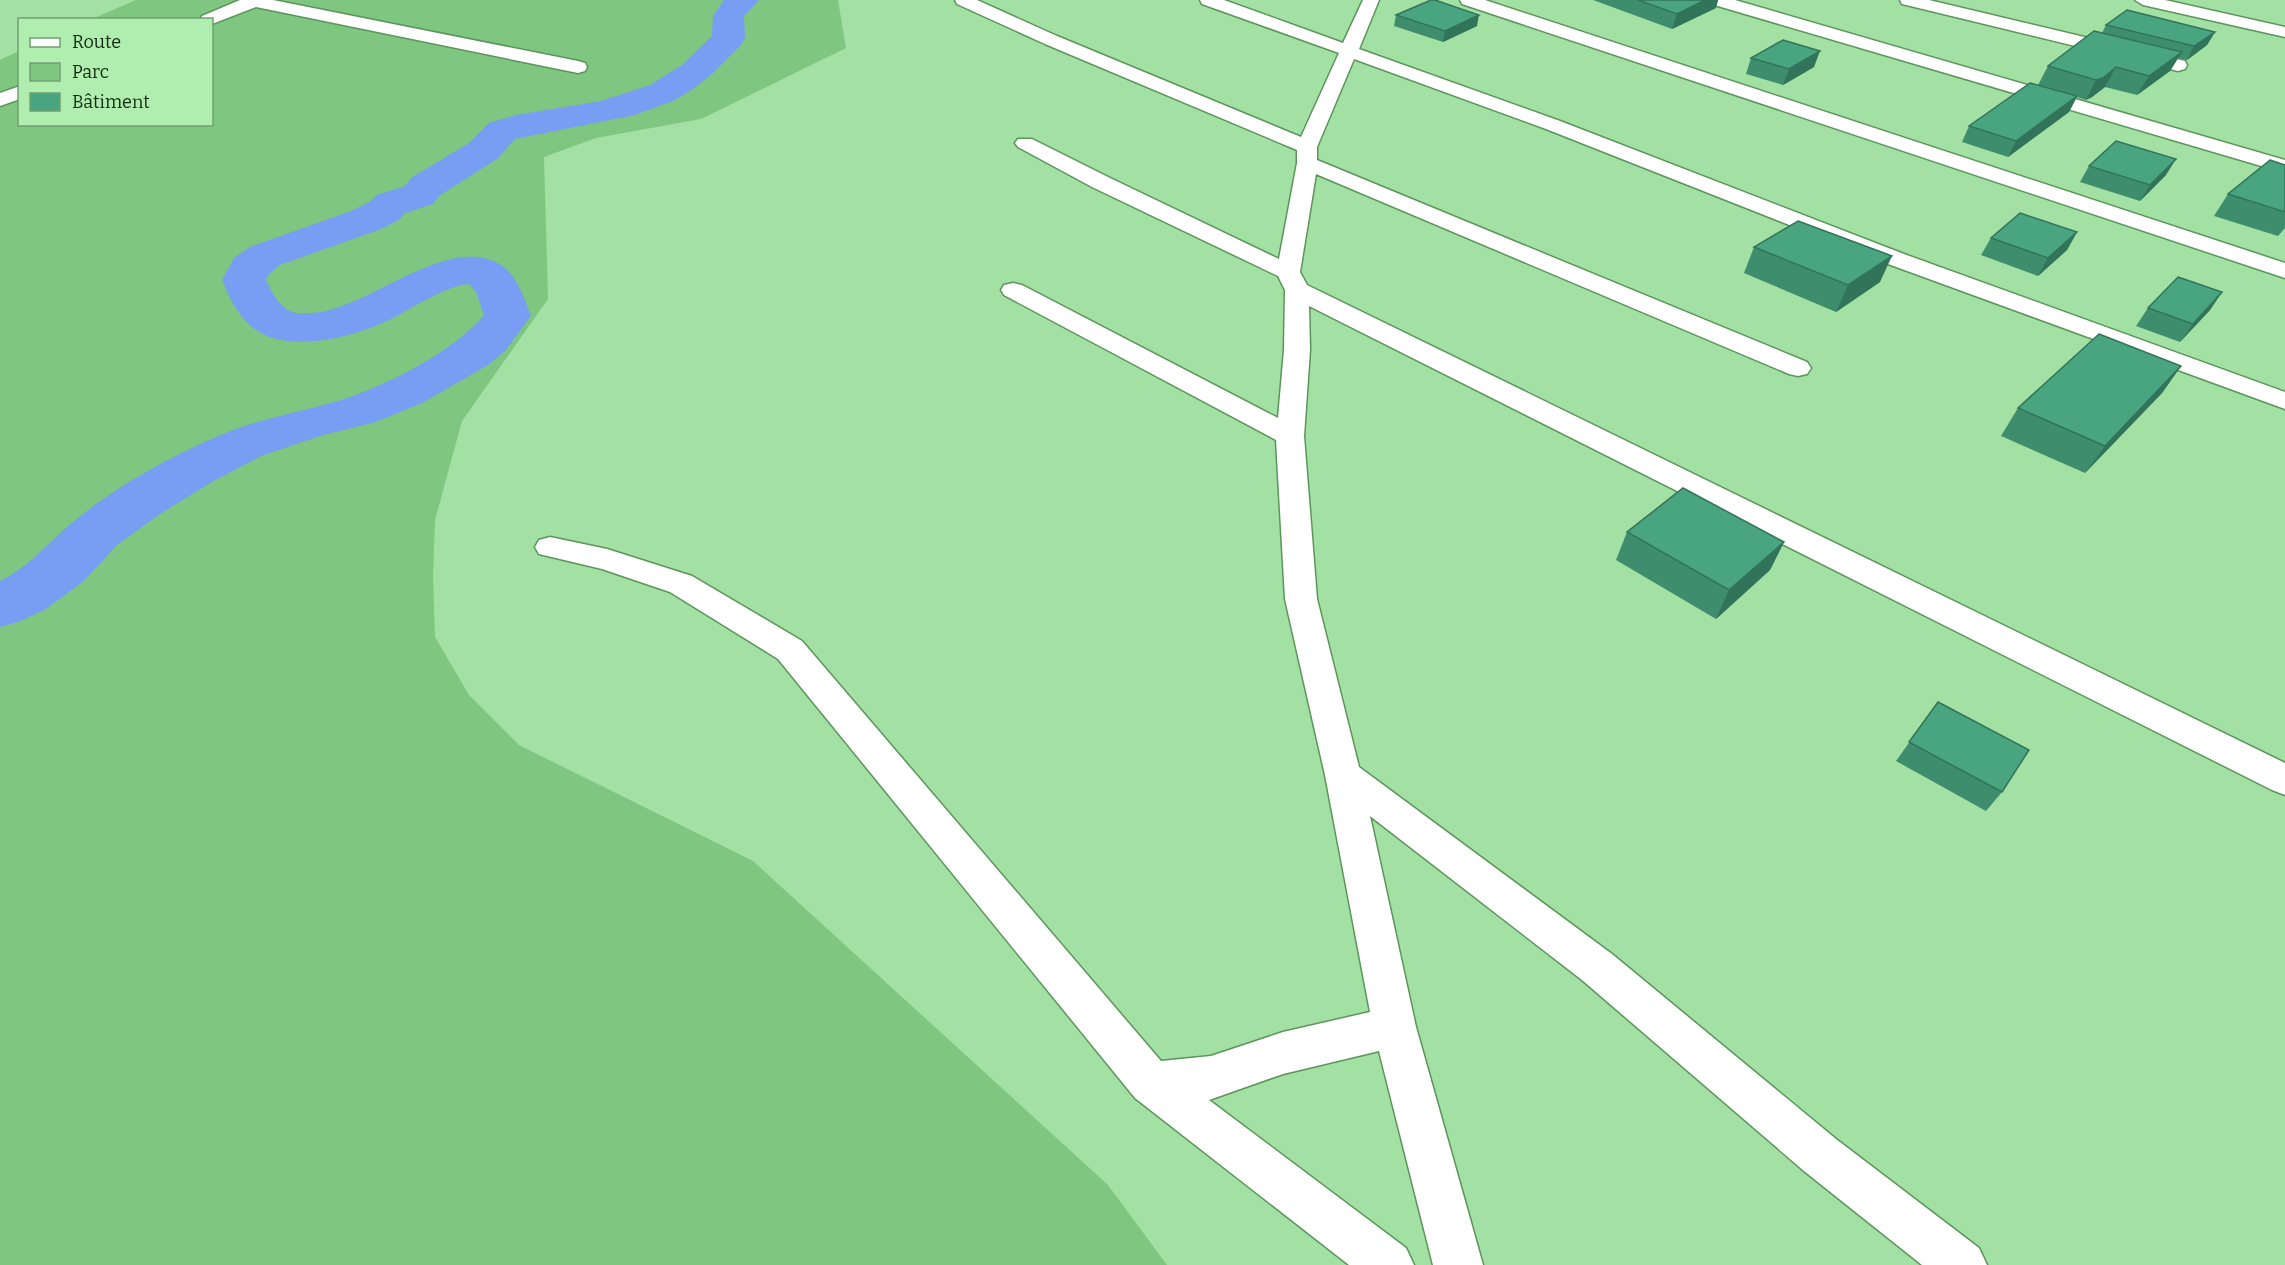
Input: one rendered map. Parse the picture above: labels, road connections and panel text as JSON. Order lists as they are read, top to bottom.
{
  "legend": ["Route", "Parc", "Bâtiment"]
}
